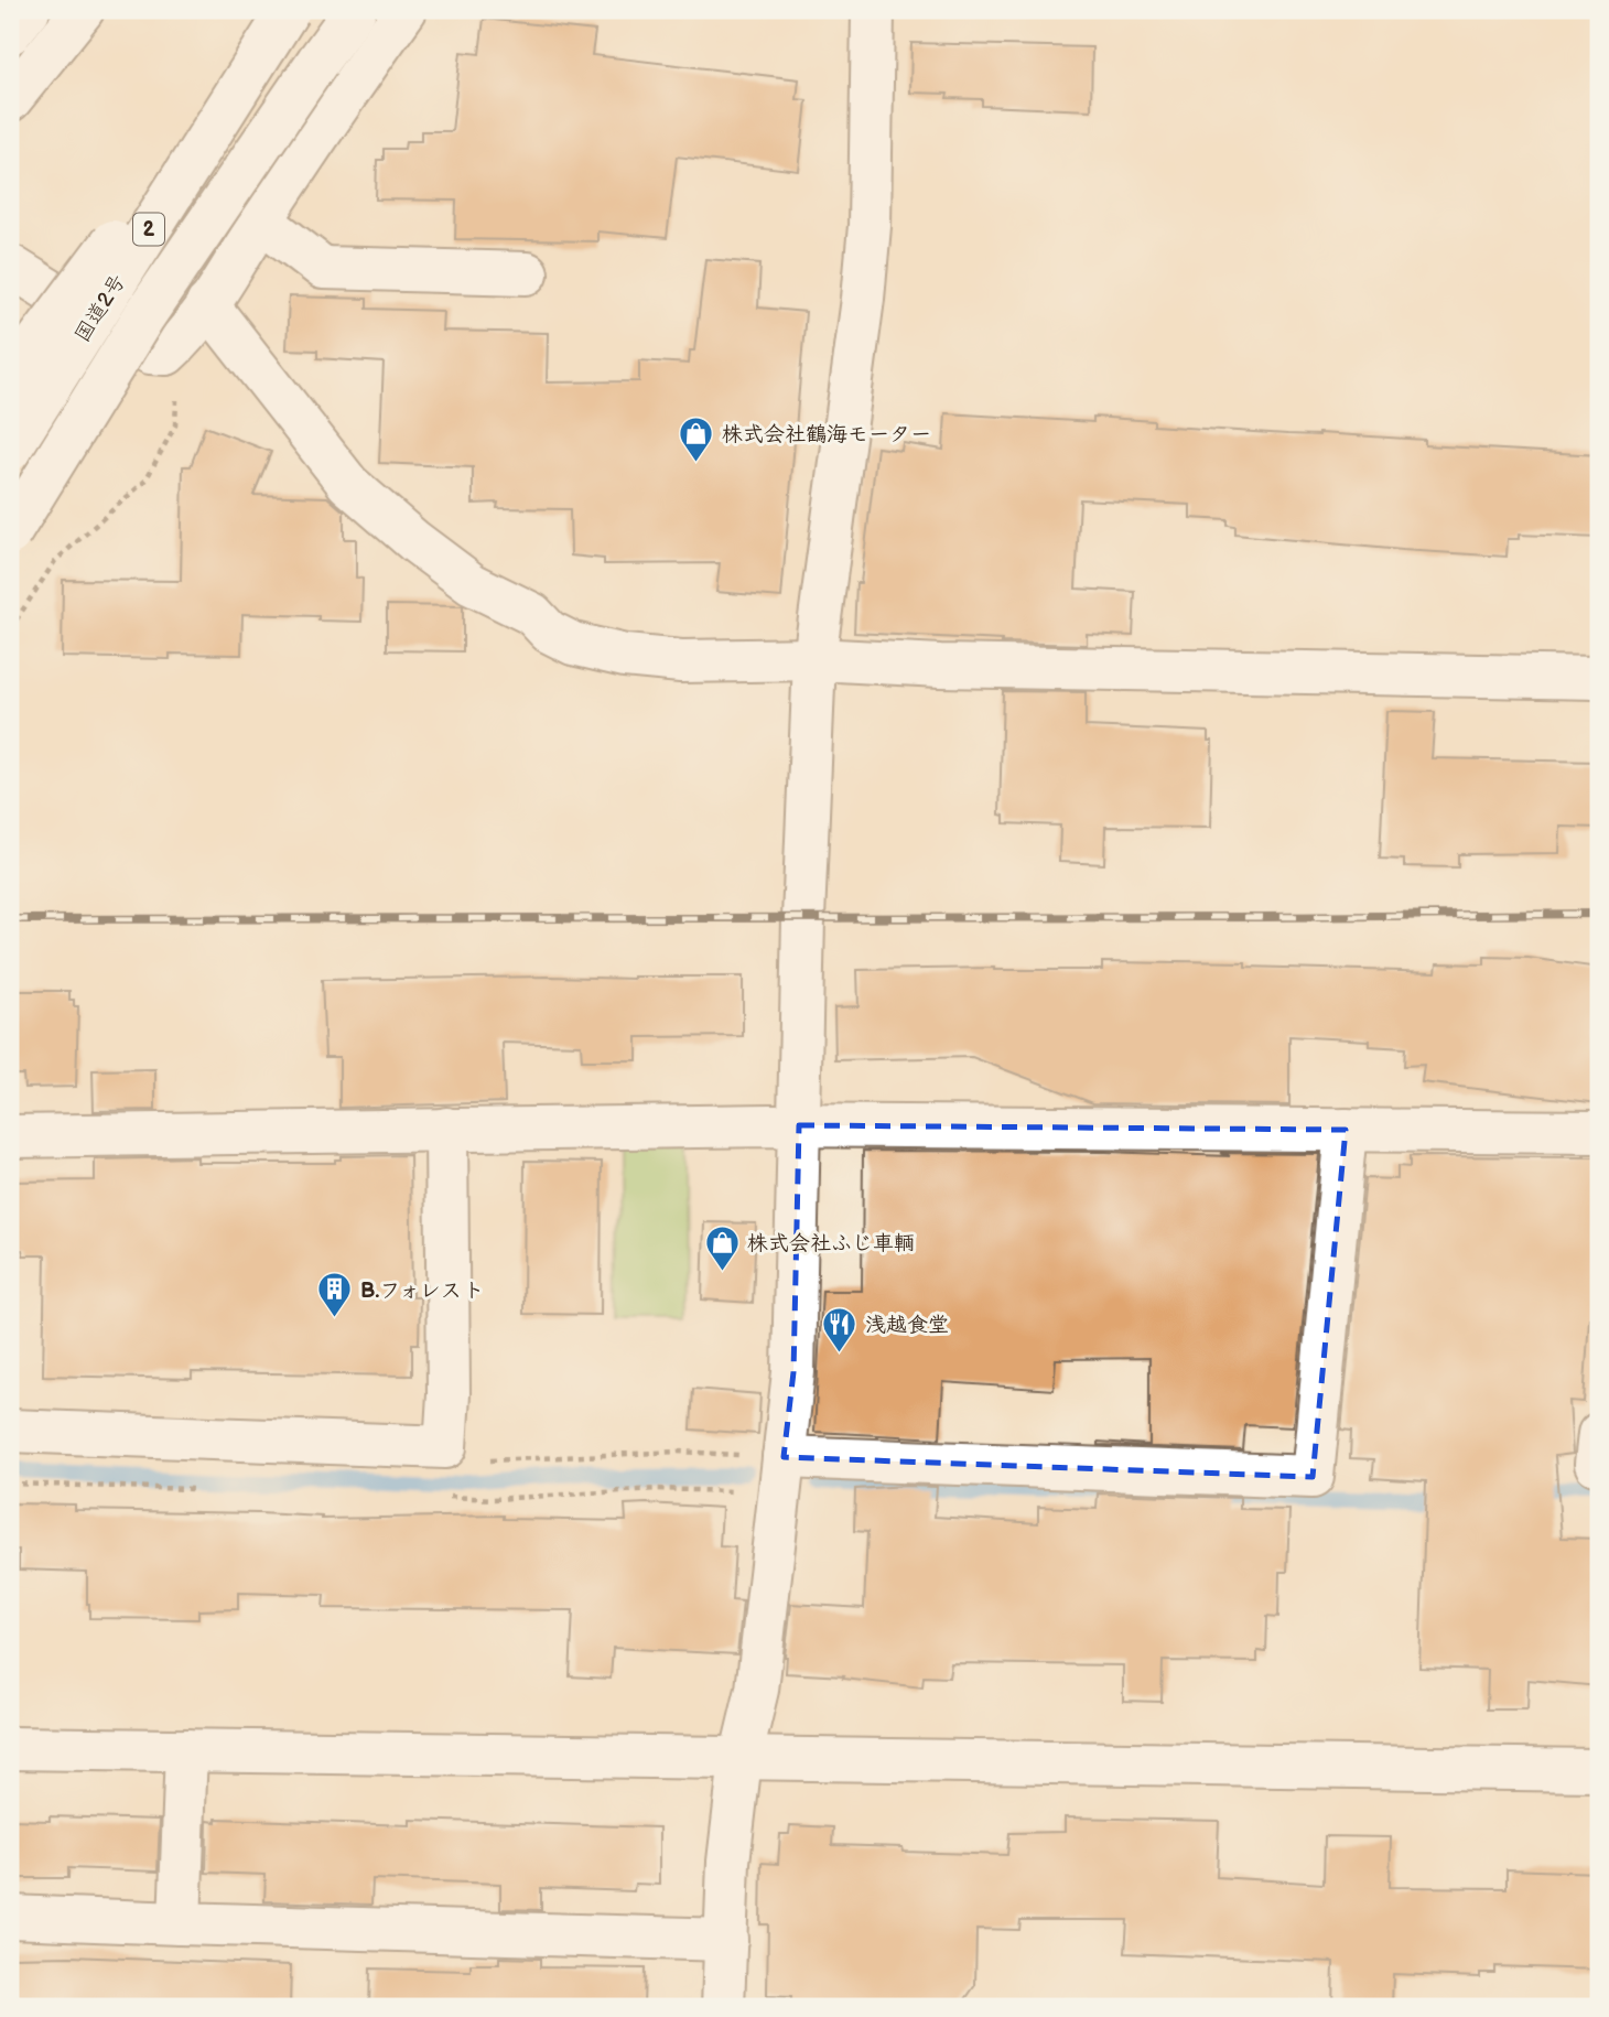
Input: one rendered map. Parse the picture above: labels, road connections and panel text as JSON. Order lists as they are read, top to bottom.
{
  "streets": {
    "main road": ["2", "国道2号"]
  },
  "places": {
    "shop": ["株式会社鶴海モーター", "株式会社ふじ車輌"],
    "building": ["B.フォレスト"],
    "restaurant": ["浅越食堂"]
  }
}
